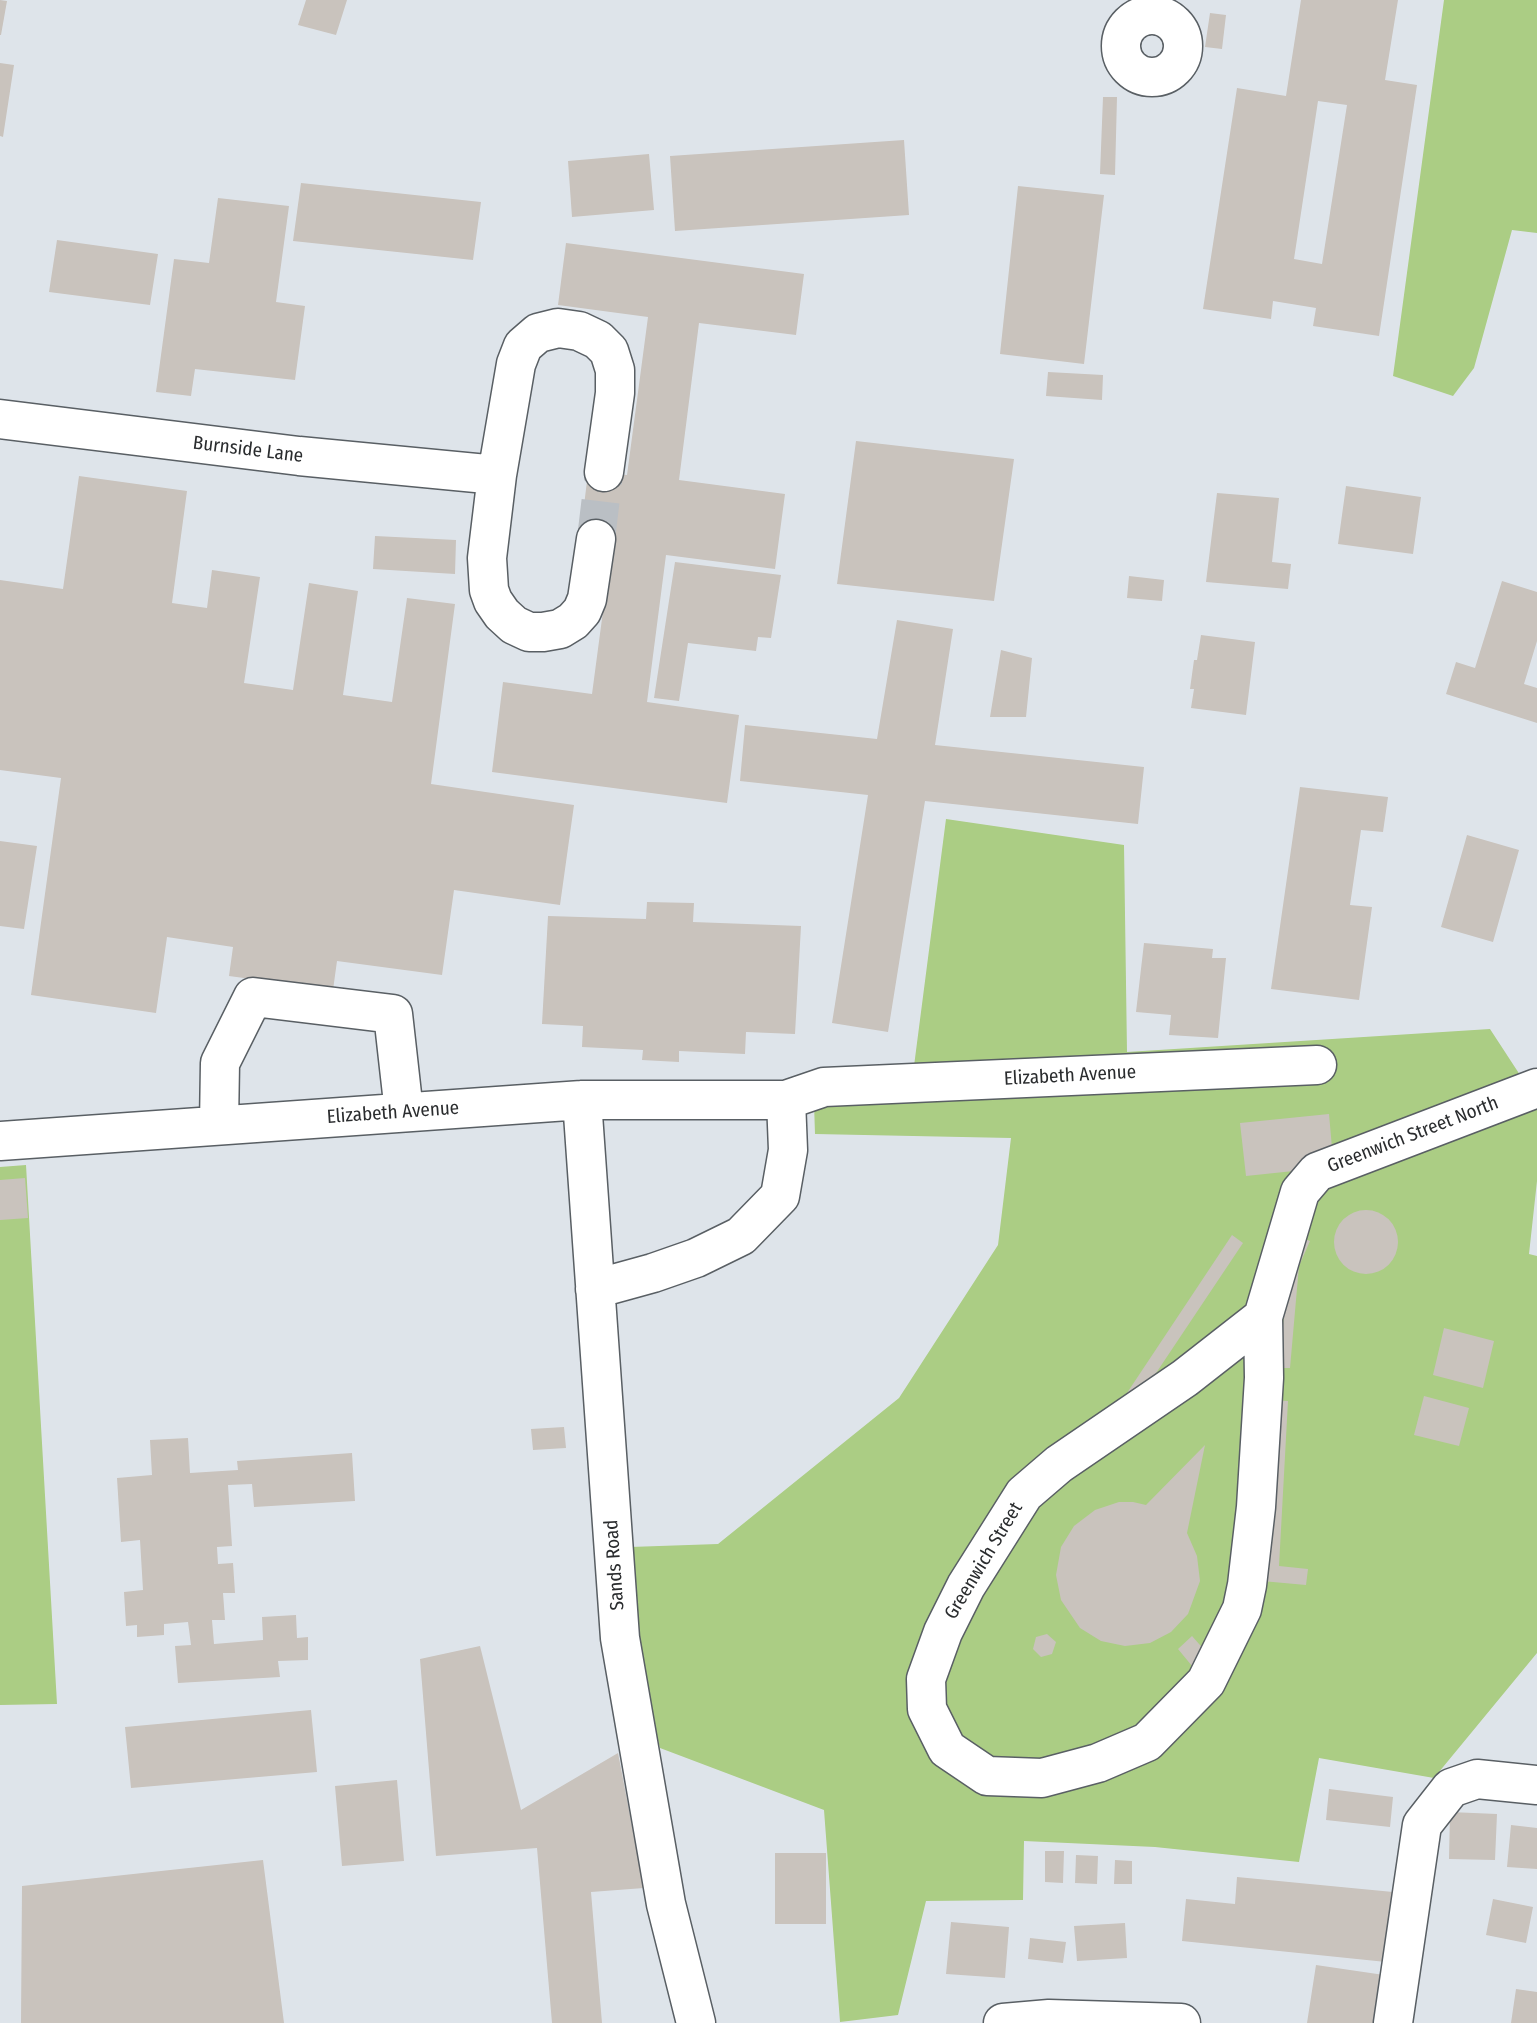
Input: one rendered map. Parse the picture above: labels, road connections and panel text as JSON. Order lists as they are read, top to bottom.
{
  "streets": {
    "street": [
      "Burnside Lane",
      "Elizabeth Avenue",
      "Greenwich Street North",
      "Greenwich Street",
      "Sands Road"
    ]
  },
  "crossings": [
    ["Elizabeth Avenue", "Sands Road"],
    ["Greenwich Street North", "Greenwich Street"]
  ]
}
